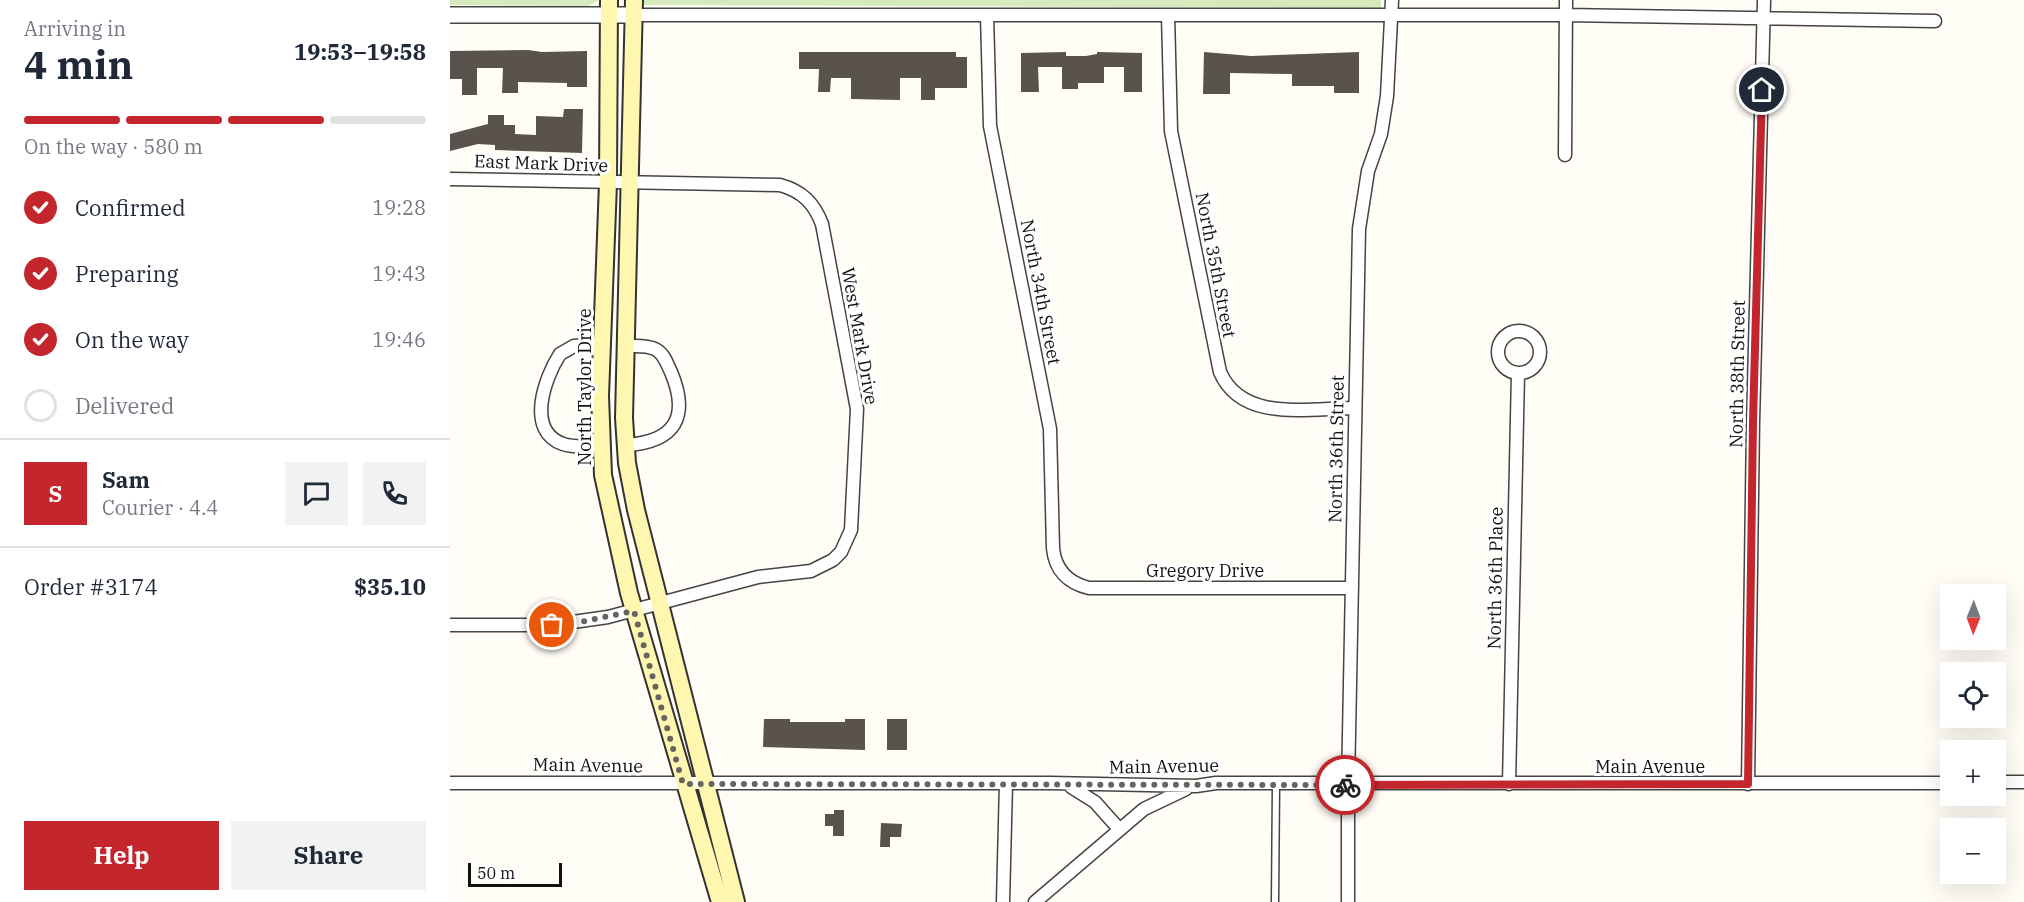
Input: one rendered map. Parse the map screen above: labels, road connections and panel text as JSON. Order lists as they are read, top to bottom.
{
  "streets": {
    "main road": ["North Taylor Drive"],
    "street": [
      "East Mark Drive",
      "North 35th Street",
      "North 34th Street",
      "West Mark Drive",
      "North 38th Street",
      "North 36th Street",
      "Gregory Drive",
      "North 36th Place",
      "Main Avenue"
    ]
  },
  "crossings": [
    ["East Mark Drive", "West Mark Drive"],
    ["East Mark Drive", "North Taylor Drive"],
    ["North 35th Street", "North 36th Street"],
    ["North 34th Street", "Gregory Drive"],
    ["West Mark Drive", "North Taylor Drive"],
    ["North 38th Street", "Main Avenue"],
    ["North Taylor Drive", "Main Avenue"],
    ["North 36th Street", "Gregory Drive"],
    ["North 36th Street", "Main Avenue"],
    ["North 36th Place", "Main Avenue"]
  ],
  "scale_bar": "50 m",
  "north": "bottom",
  "page": {
    "heading": ["4 min", "Arriving in", "19:53–19:58"],
    "panel": [
      "Sam",
      "Courier · 4.4",
      "Order #3174",
      "$35.10"
    ],
    "bar": "On the way · 580 m",
    "list": [
      ["Confirmed", "19:28"],
      ["Preparing", "19:43"],
      ["On the way", "19:46"],
      "Delivered"
    ],
    "round": "S",
    "map_buttons": ["+", "−"],
    "buttons": ["Help", "Share"],
    "scale": "50 m"
  }
}
